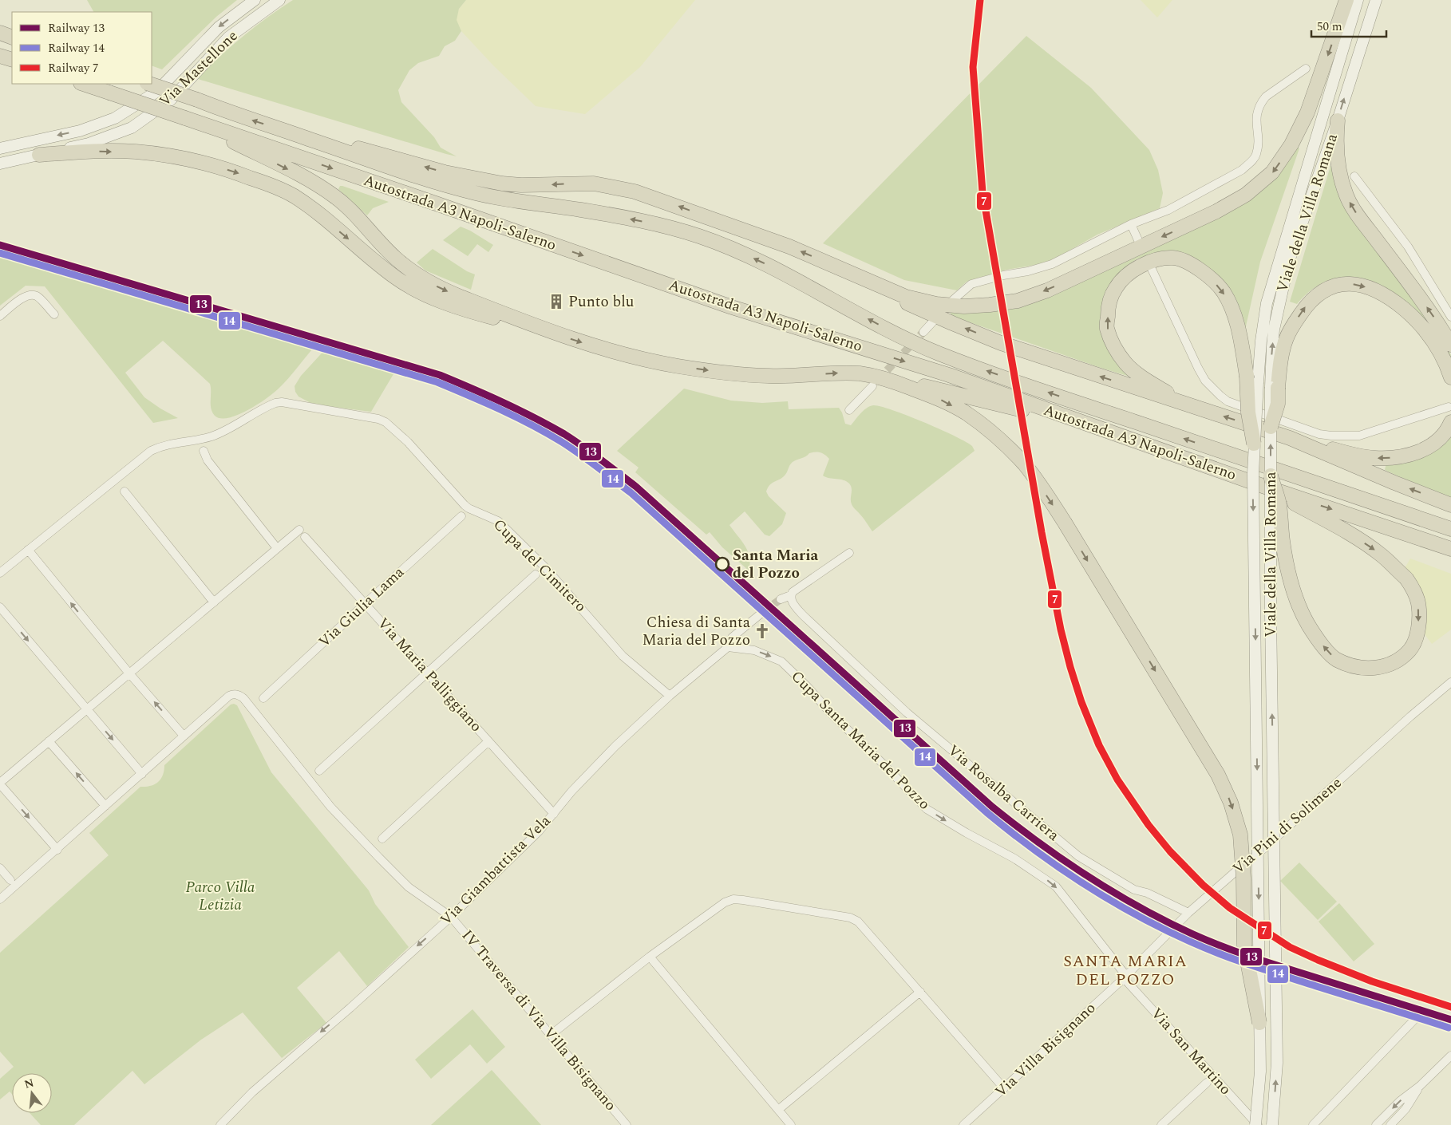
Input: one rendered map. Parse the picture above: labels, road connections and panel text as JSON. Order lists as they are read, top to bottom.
{
  "streets": {
    "highway": ["Autostrada A3 Napoli-Salerno"],
    "main road": ["Via Mastellone", "Viale della Villa Romana"],
    "street": [
      "Cupa del Cimitero",
      "Via Giulia Lama",
      "Via Maria Palliggiano",
      "Cupa Santa Maria del Pozzo",
      "Via Rosalba Carriera",
      "Via Pini di Solimene",
      "Via Giambattista Vela",
      "IV Traversa di Via Villa Bisignano",
      "Via Villa Bisignano",
      "Via San Martino"
    ]
  },
  "crossings": [
    ["Autostrada A3 Napoli-Salerno", "Viale della Villa Romana"],
    ["Viale della Villa Romana", "Via San Martino"],
    ["Cupa del Cimitero", "Via Giambattista Vela"],
    ["Via Giulia Lama", "Via Maria Palliggiano"],
    ["Via Maria Palliggiano", "Via Giambattista Vela"],
    ["Cupa Santa Maria del Pozzo", "Via Pini di Solimene"],
    ["Cupa Santa Maria del Pozzo", "Via Giambattista Vela"],
    ["Cupa Santa Maria del Pozzo", "Via Villa Bisignano"],
    ["Cupa Santa Maria del Pozzo", "Via San Martino"],
    ["Via Rosalba Carriera", "Via Pini di Solimene"],
    ["Via Pini di Solimene", "Via Villa Bisignano"],
    ["Via Pini di Solimene", "Via San Martino"],
    ["Via Giambattista Vela", "IV Traversa di Via Villa Bisignano"],
    ["Via Villa Bisignano", "Via San Martino"]
  ],
  "one_way": ["Cupa Santa Maria del Pozzo", "Via Giambattista Vela"],
  "districts": ["SANTA MARIA DEL POZZO"],
  "parks": ["Parco Villa Letizia"],
  "places": {
    "building": ["Punto blu"],
    "other": ["Santa Maria del Pozzo"],
    "church": ["Chiesa di Santa Maria del Pozzo"]
  },
  "lines": ["rail line 7", "rail line 13", "rail line 14"],
  "legend": ["Railway 13", "Railway 14", "Railway 7"],
  "scale_bar": "50 m",
  "north": "top"
}
